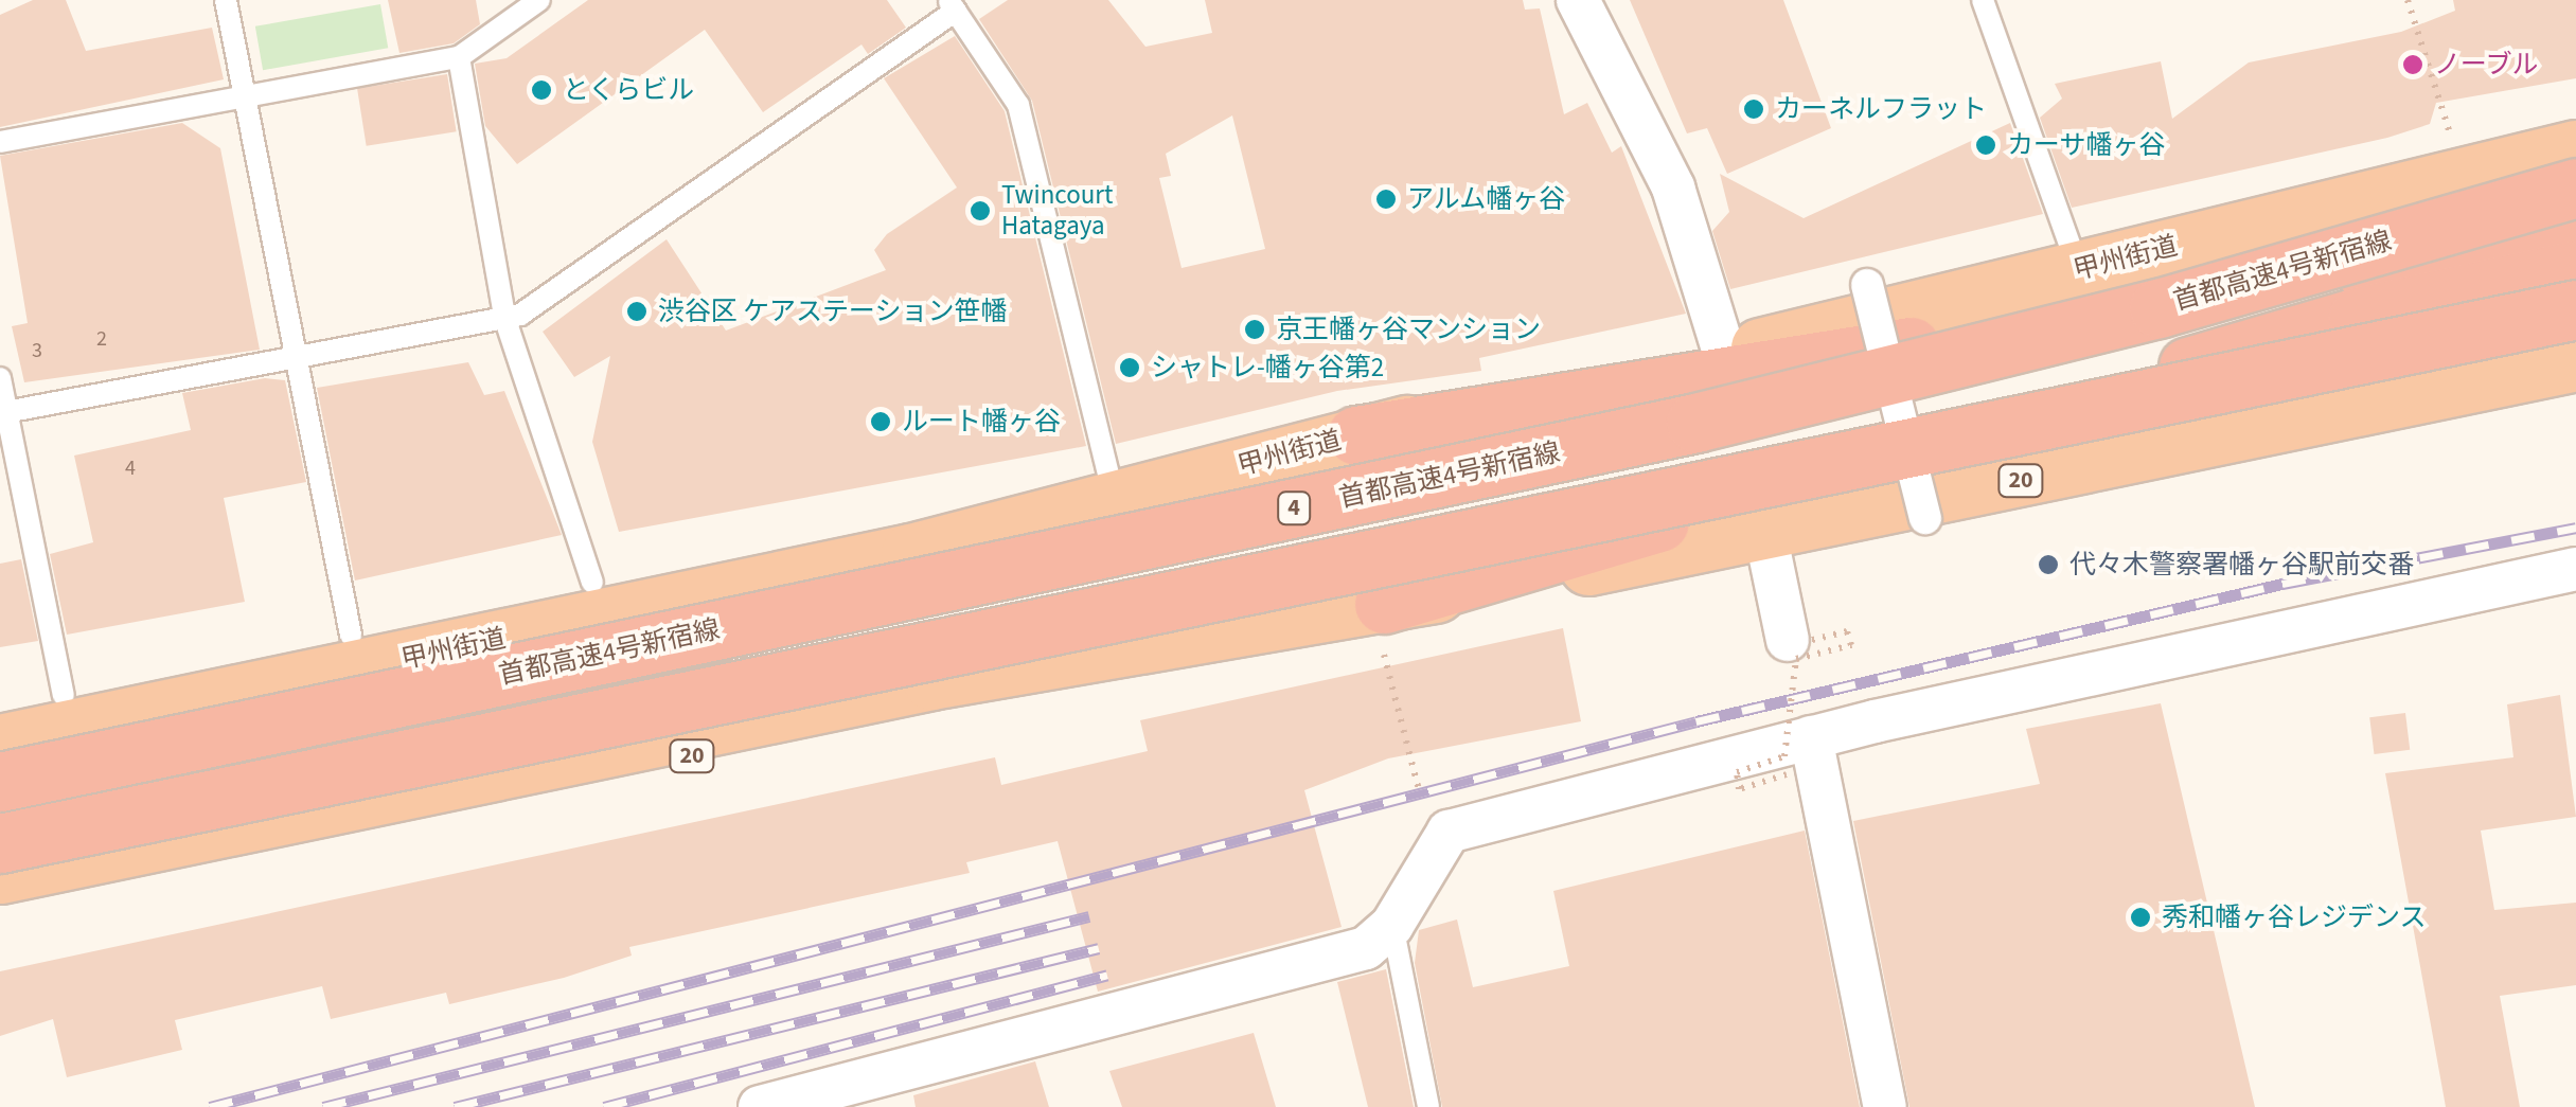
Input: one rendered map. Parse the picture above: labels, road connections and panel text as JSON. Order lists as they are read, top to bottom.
{
  "streets": {
    "highway": [
      "甲州街道",
      "首都高速4号新宿線",
      "20",
      "4"
    ]
  },
  "places": [
    "ノーブル",
    "とくらビル",
    "カーネルフラット",
    "カーサ幡ヶ谷",
    "アルム幡ヶ谷",
    "Twincourt Hatagaya",
    "渋谷区 ケアステーション笹幡",
    "京王幡ヶ谷マンション",
    "シャトレ-幡ヶ谷第2",
    "ルート幡ヶ谷",
    "代々木警察署幡ヶ谷駅前交番",
    "秀和幡ヶ谷レジデンス"
  ],
  "house_numbers": ["2", "3", "4"]
}
